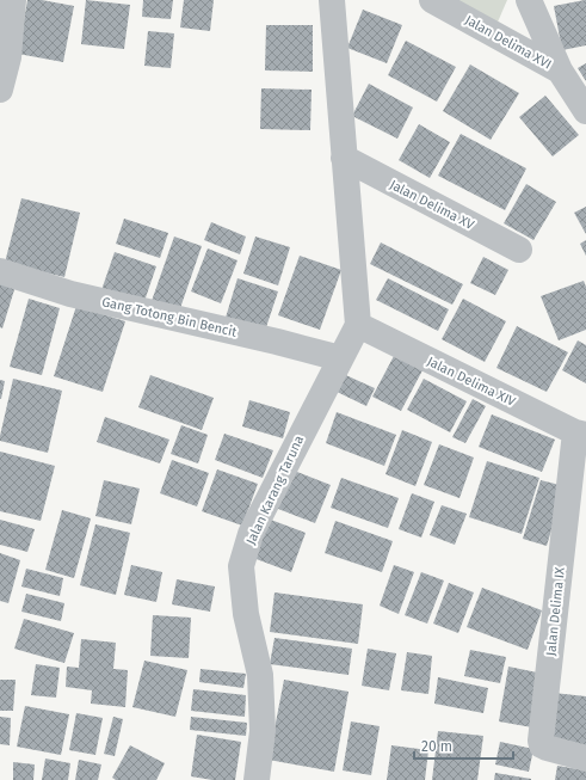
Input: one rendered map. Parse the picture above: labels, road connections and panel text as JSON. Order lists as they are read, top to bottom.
{
  "streets": {
    "street": [
      "Jalan Delima XVI",
      "Jalan Delima XV",
      "Gang Totong Bin Bencit",
      "Jalan Delima XIV",
      "Jalan Karang Taruna",
      "Jalan Delima IX"
    ]
  },
  "crossings": [
    ["Gang Totong Bin Bencit", "Jalan Karang Taruna"],
    ["Jalan Delima XIV", "Jalan Karang Taruna"],
    ["Jalan Delima XIV", "Jalan Delima IX"]
  ],
  "scale_bar": "20 m"
}
